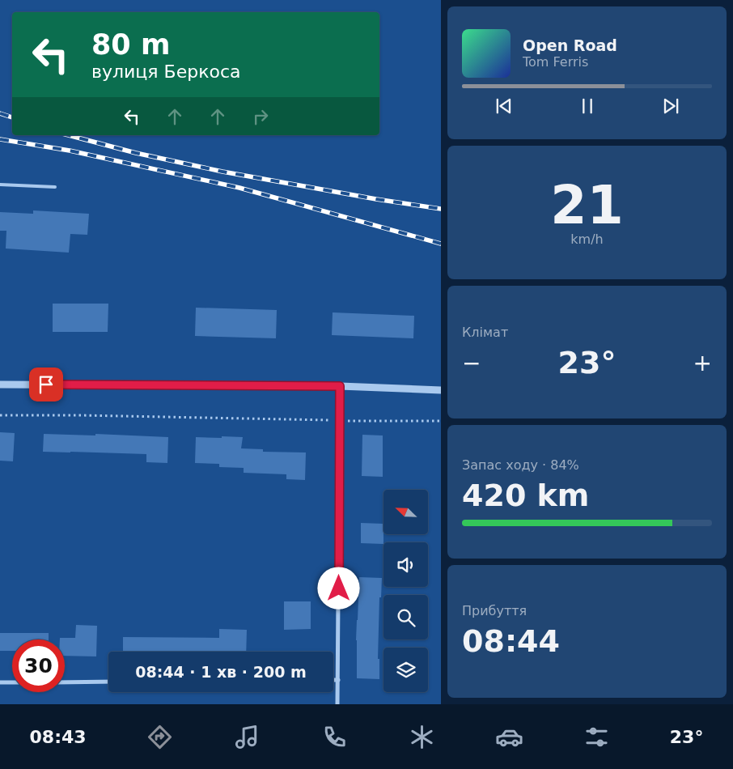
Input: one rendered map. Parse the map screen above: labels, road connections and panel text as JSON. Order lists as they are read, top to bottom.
{
  "north": "top left",
  "page": {
    "turn": ["80 m", "вулиця Беркоса"],
    "song": ["Open Road", "Tom Ferris"],
    "tile": [
      ["21", "km/h"],
      "Клімат",
      ["Запас ходу · 84%", "420 km"],
      ["Прибуття", "08:44"]
    ],
    "heat": ["−", "23°", "+"],
    "limit": "30",
    "trip": "08:44 · 1 хв · 200 m",
    "tabs": ["08:43", "23°"]
  }
}
